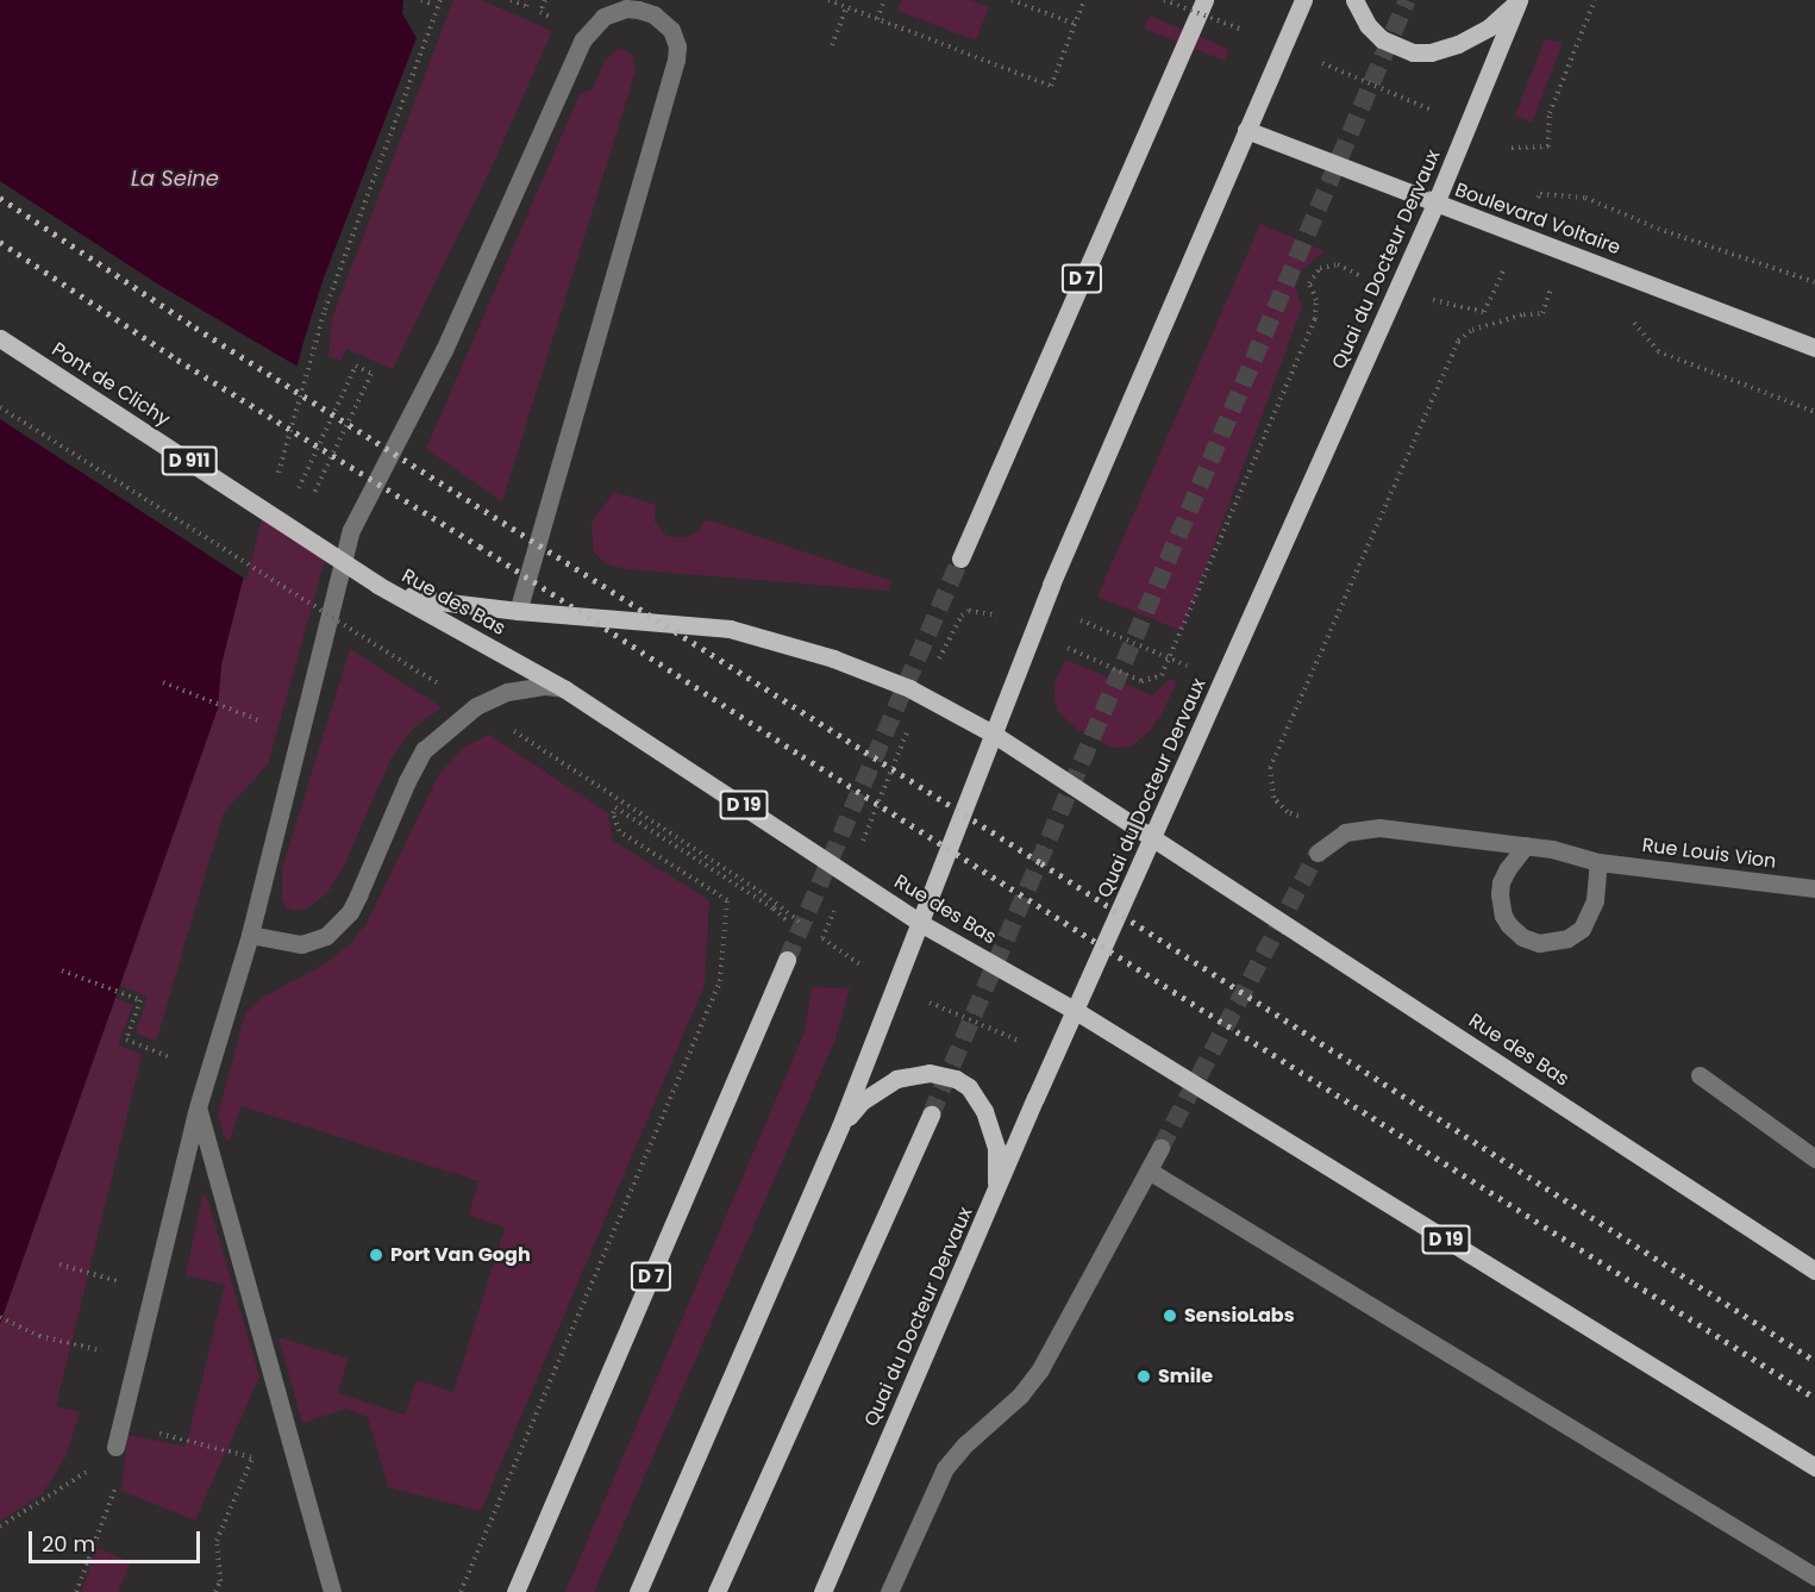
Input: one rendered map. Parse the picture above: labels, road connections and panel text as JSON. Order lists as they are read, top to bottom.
{
  "streets": {
    "main road": [
      "Boulevard Voltaire",
      "Quai du Docteur Dervaux",
      "D 7",
      "Pont de Clichy",
      "D 911",
      "Rue des Bas",
      "D 19"
    ],
    "street": ["Rue Louis Vion"]
  },
  "crossings": [
    ["Boulevard Voltaire", "Quai du Docteur Dervaux"],
    ["Quai du Docteur Dervaux", "Rue des Bas"],
    ["Pont de Clichy", "Rue des Bas"]
  ],
  "water": ["La Seine"],
  "places": ["Port Van Gogh", "SensioLabs", "Smile"],
  "scale_bar": "20 m"
}
